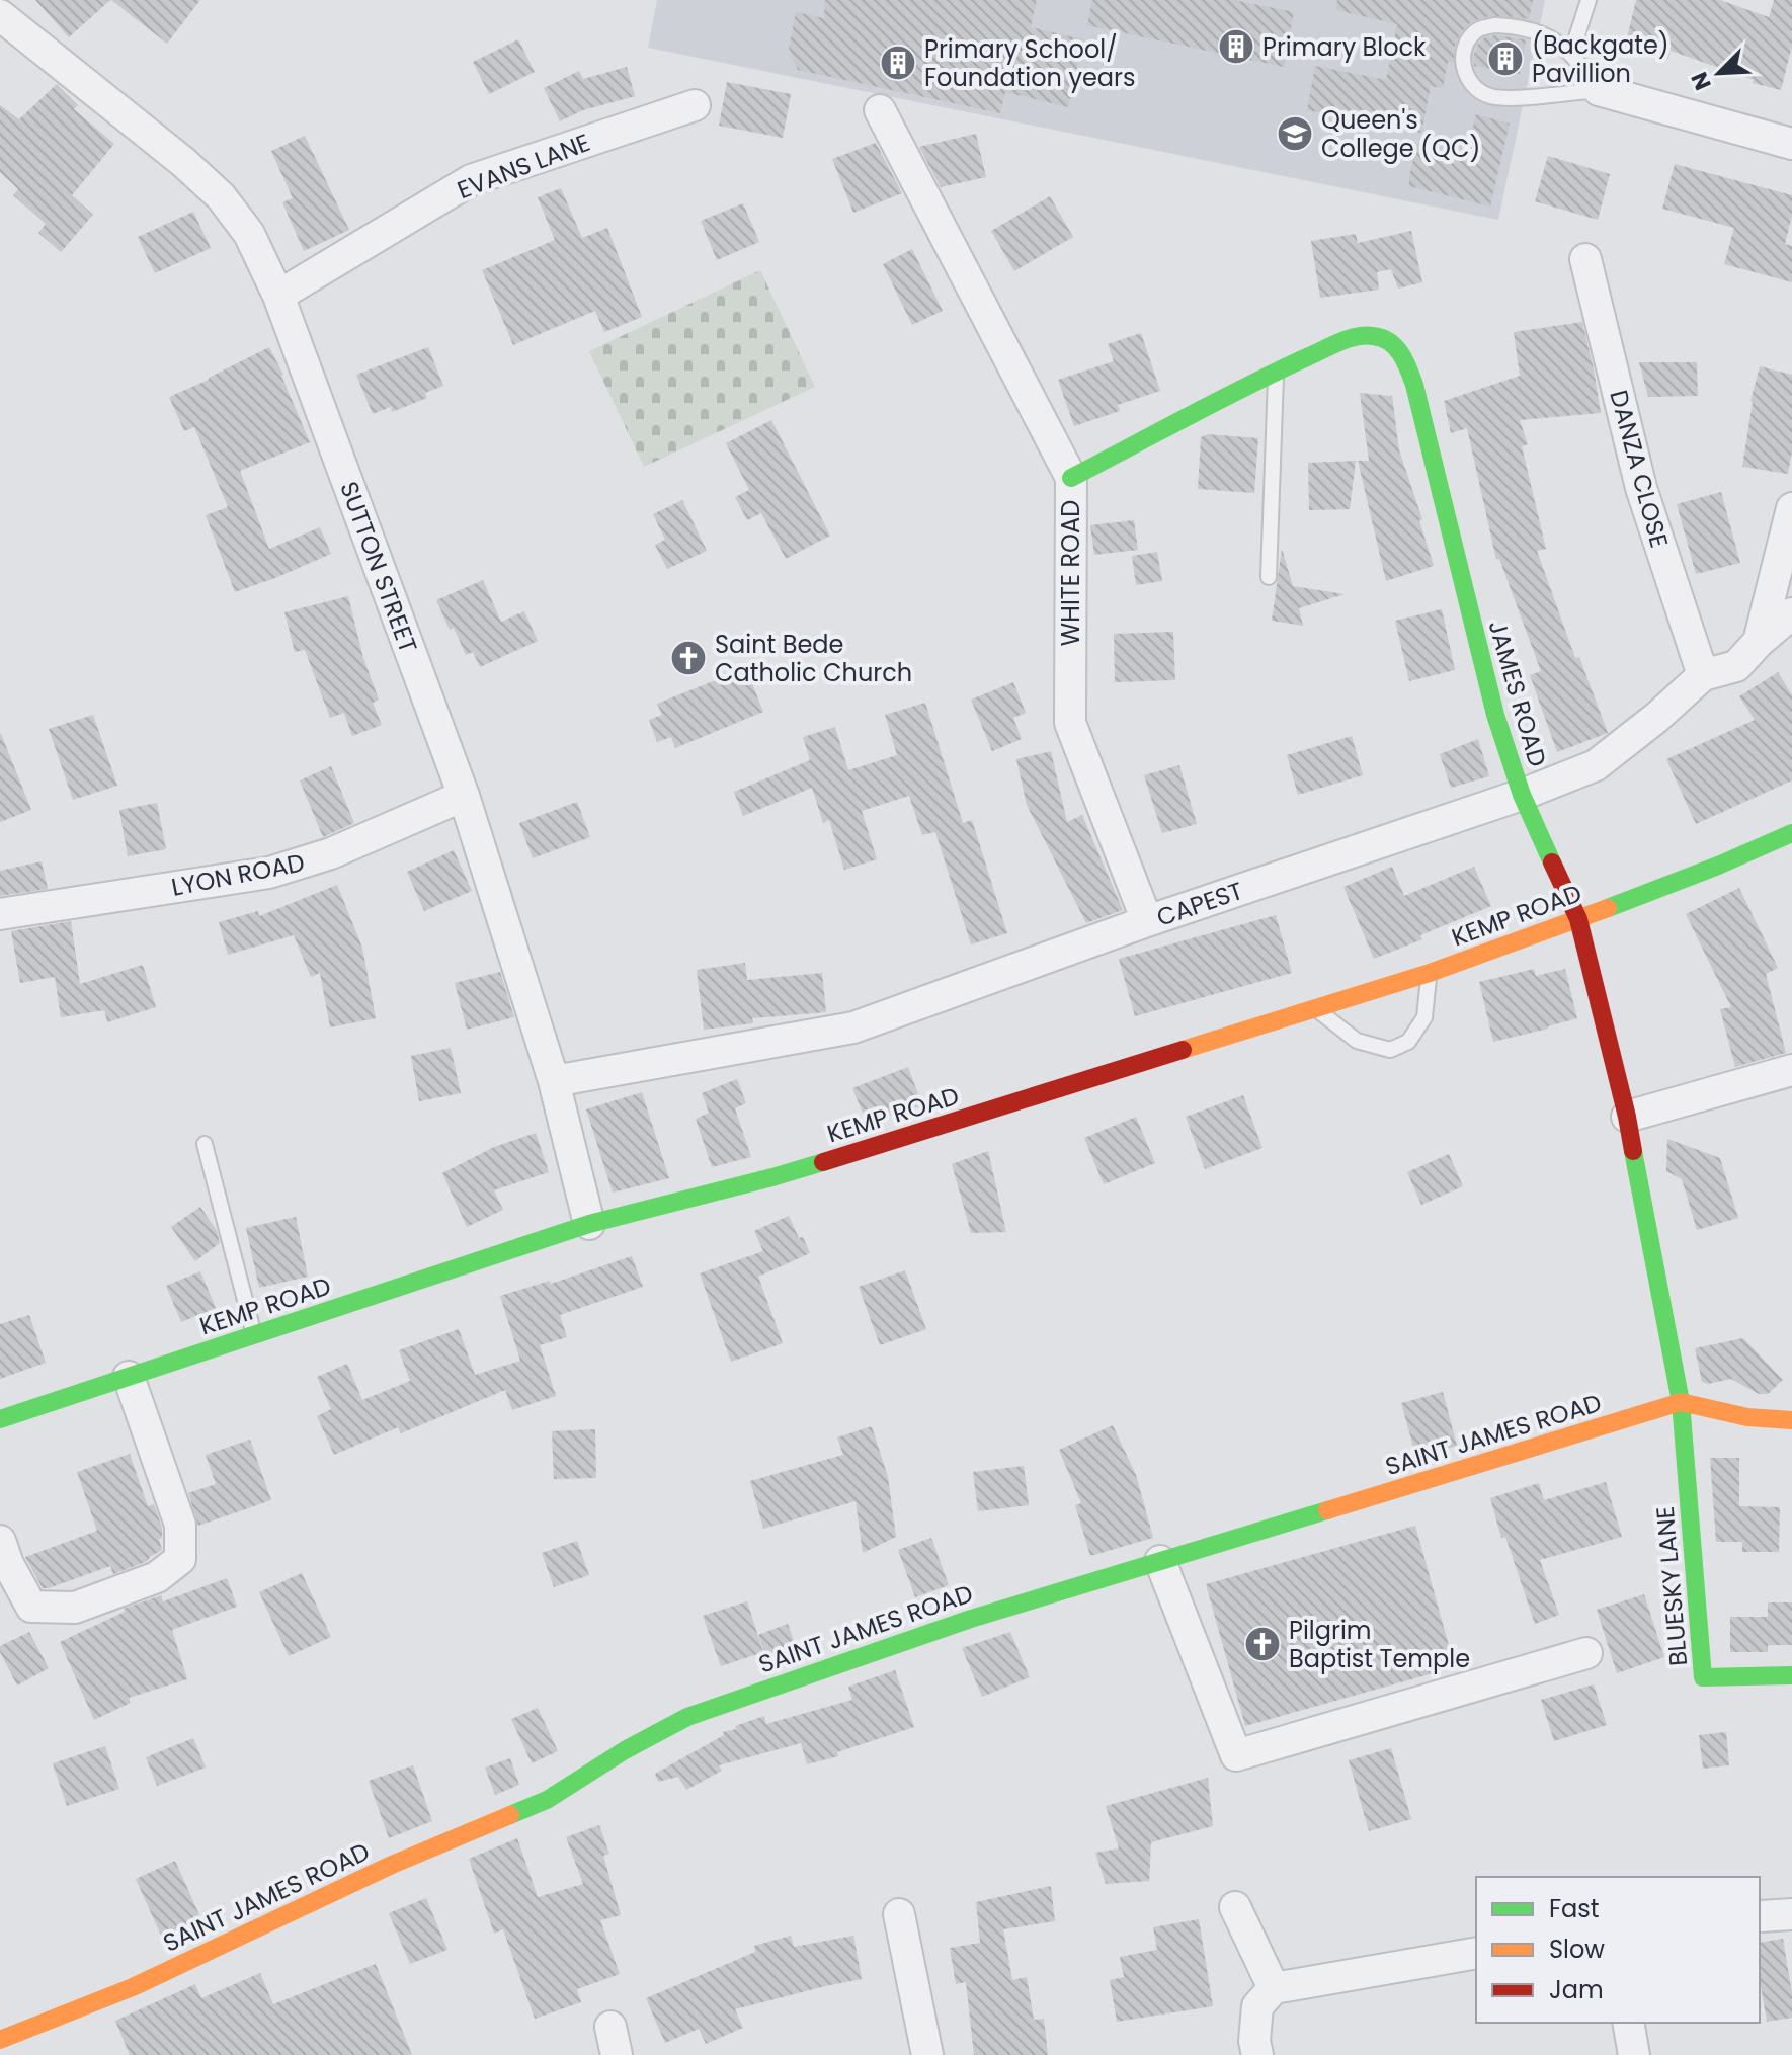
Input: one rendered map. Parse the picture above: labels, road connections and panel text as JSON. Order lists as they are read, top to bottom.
{
  "streets": {
    "street": [
      "EVANS LANE",
      "DANZA CLOSE",
      "SUTTON STREET",
      "WHITE ROAD",
      "JAMES ROAD",
      "LYON ROAD",
      "CAPEST",
      "KEMP ROAD",
      "SAINT JAMES ROAD",
      "BLUESKY LANE"
    ]
  },
  "crossings": [
    ["EVANS LANE", "SUTTON STREET"],
    ["DANZA CLOSE", "CAPEST"],
    ["SUTTON STREET", "LYON ROAD"],
    ["SUTTON STREET", "CAPEST"],
    ["SUTTON STREET", "KEMP ROAD"],
    ["WHITE ROAD", "JAMES ROAD"],
    ["WHITE ROAD", "CAPEST"],
    ["JAMES ROAD", "CAPEST"],
    ["JAMES ROAD", "KEMP ROAD"],
    ["JAMES ROAD", "SAINT JAMES ROAD"],
    ["JAMES ROAD", "BLUESKY LANE"],
    ["SAINT JAMES ROAD", "BLUESKY LANE"]
  ],
  "places": {
    "building": ["Primary Block", "(Backgate) Pavillion", "Primary School/ Foundation years"],
    "school or university": ["Queen's College (QC)"],
    "church": ["Saint Bede Catholic Church", "Pilgrim Baptist Temple"]
  },
  "legend": ["Fast", "Slow", "Jam"],
  "north": "bottom left"
}
